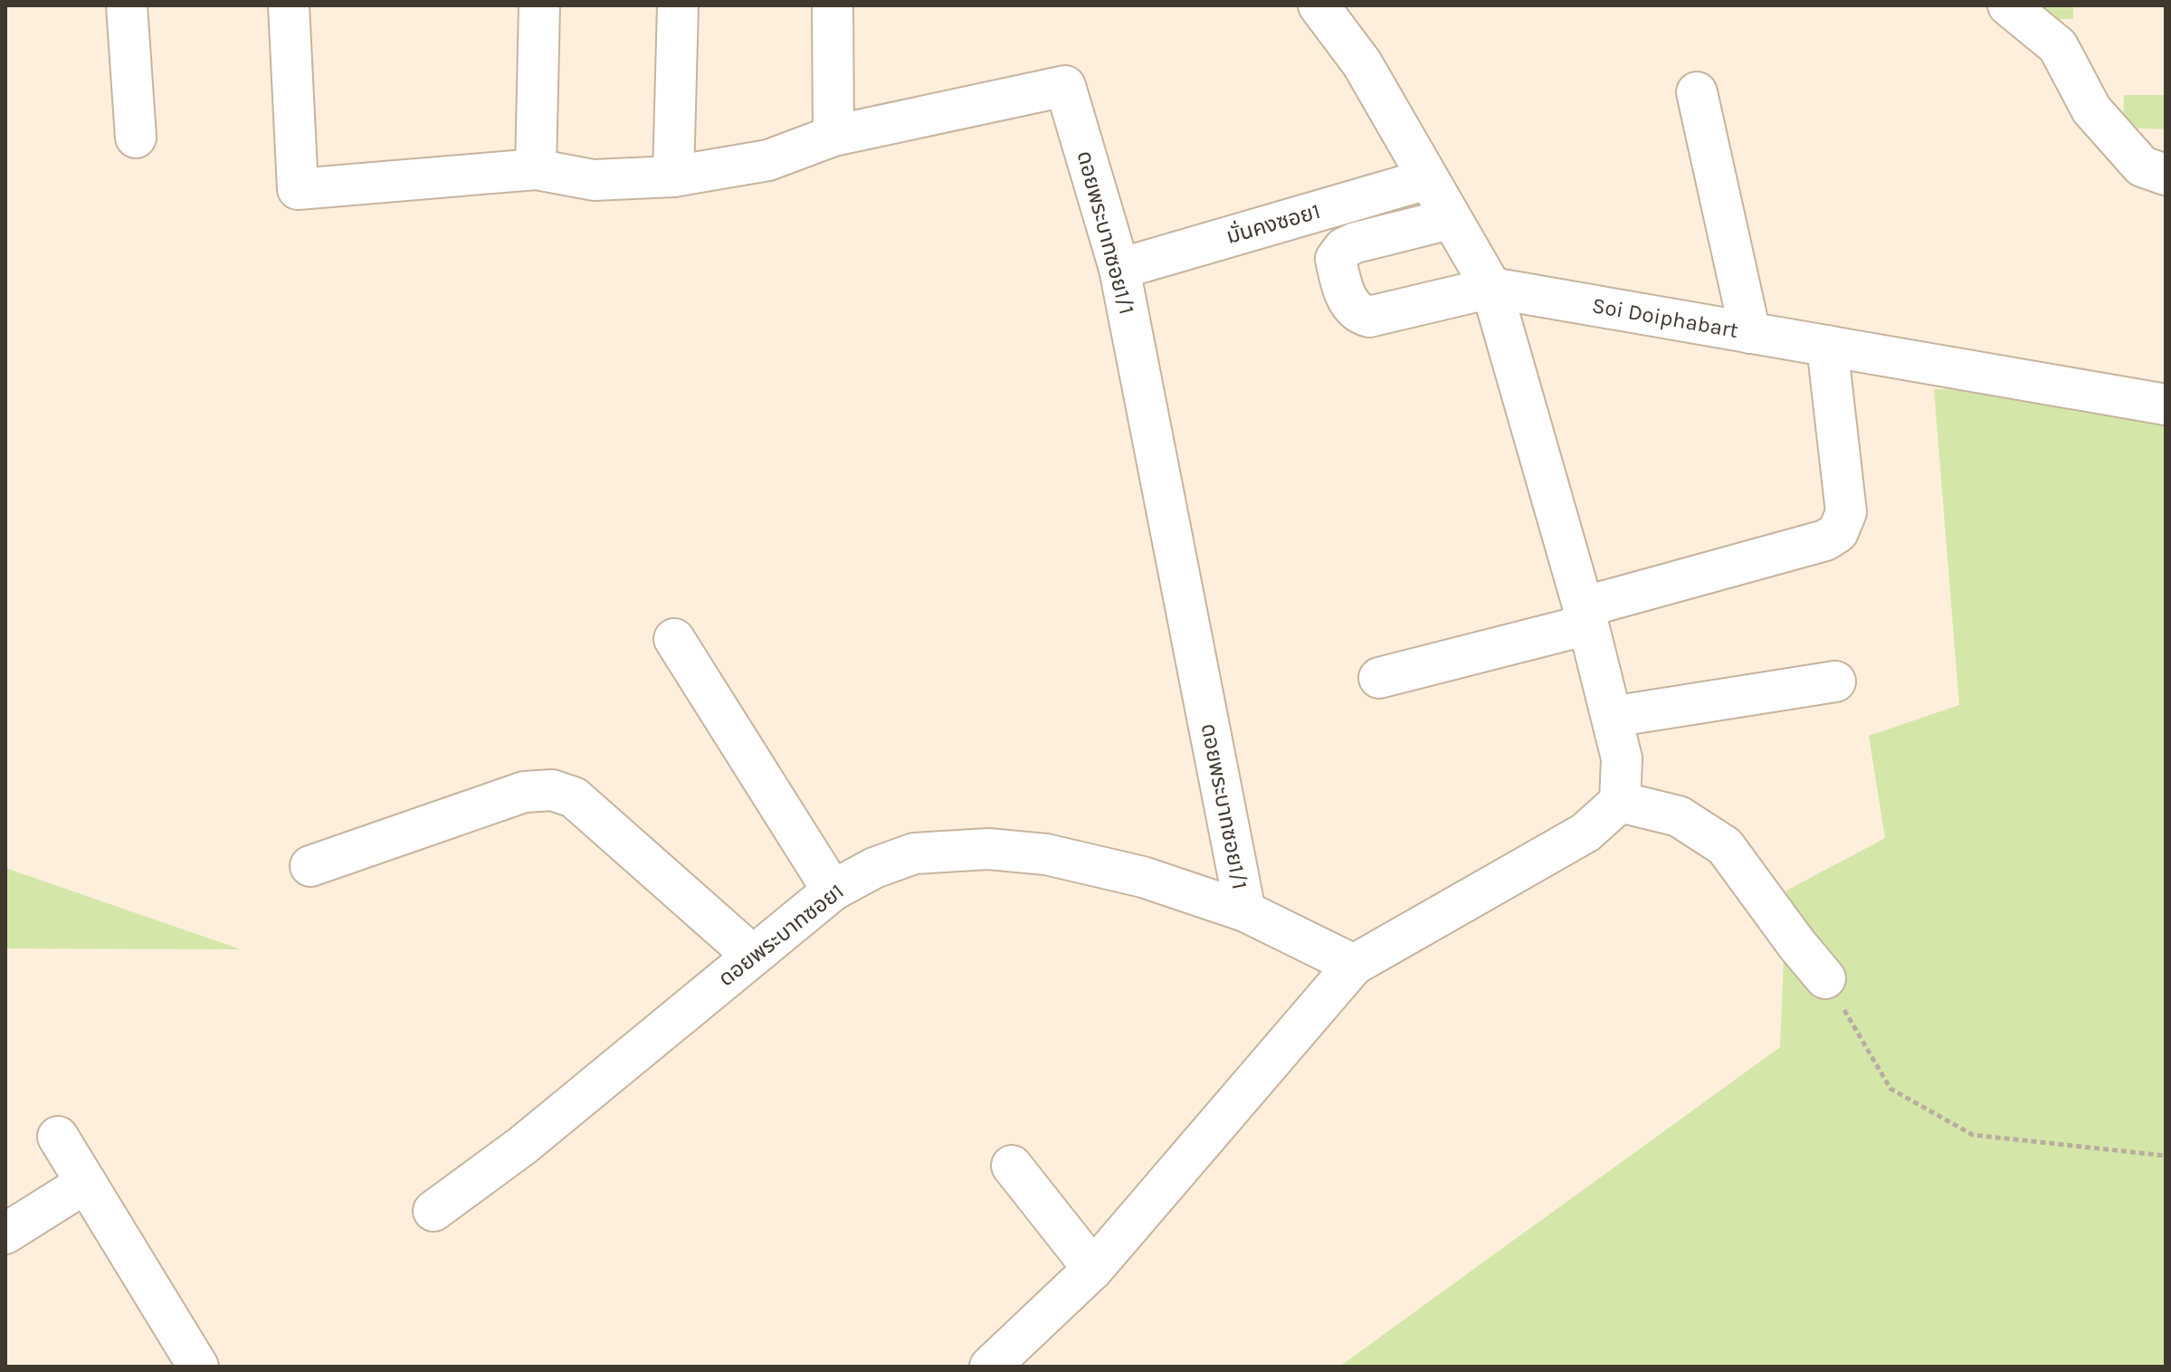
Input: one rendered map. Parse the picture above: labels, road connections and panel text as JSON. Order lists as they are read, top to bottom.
{
  "streets": {
    "street": [
      "มั่นคงซอย1",
      "ดอยพระบาทซอย1/1",
      "Soi Doiphabart",
      "ดอยพระบาทซอย1"
    ]
  },
  "crossings": [
    ["มั่นคงซอย1", "ดอยพระบาทซอย1/1"],
    ["ดอยพระบาทซอย1/1", "ดอยพระบาทซอย1"]
  ]
}
